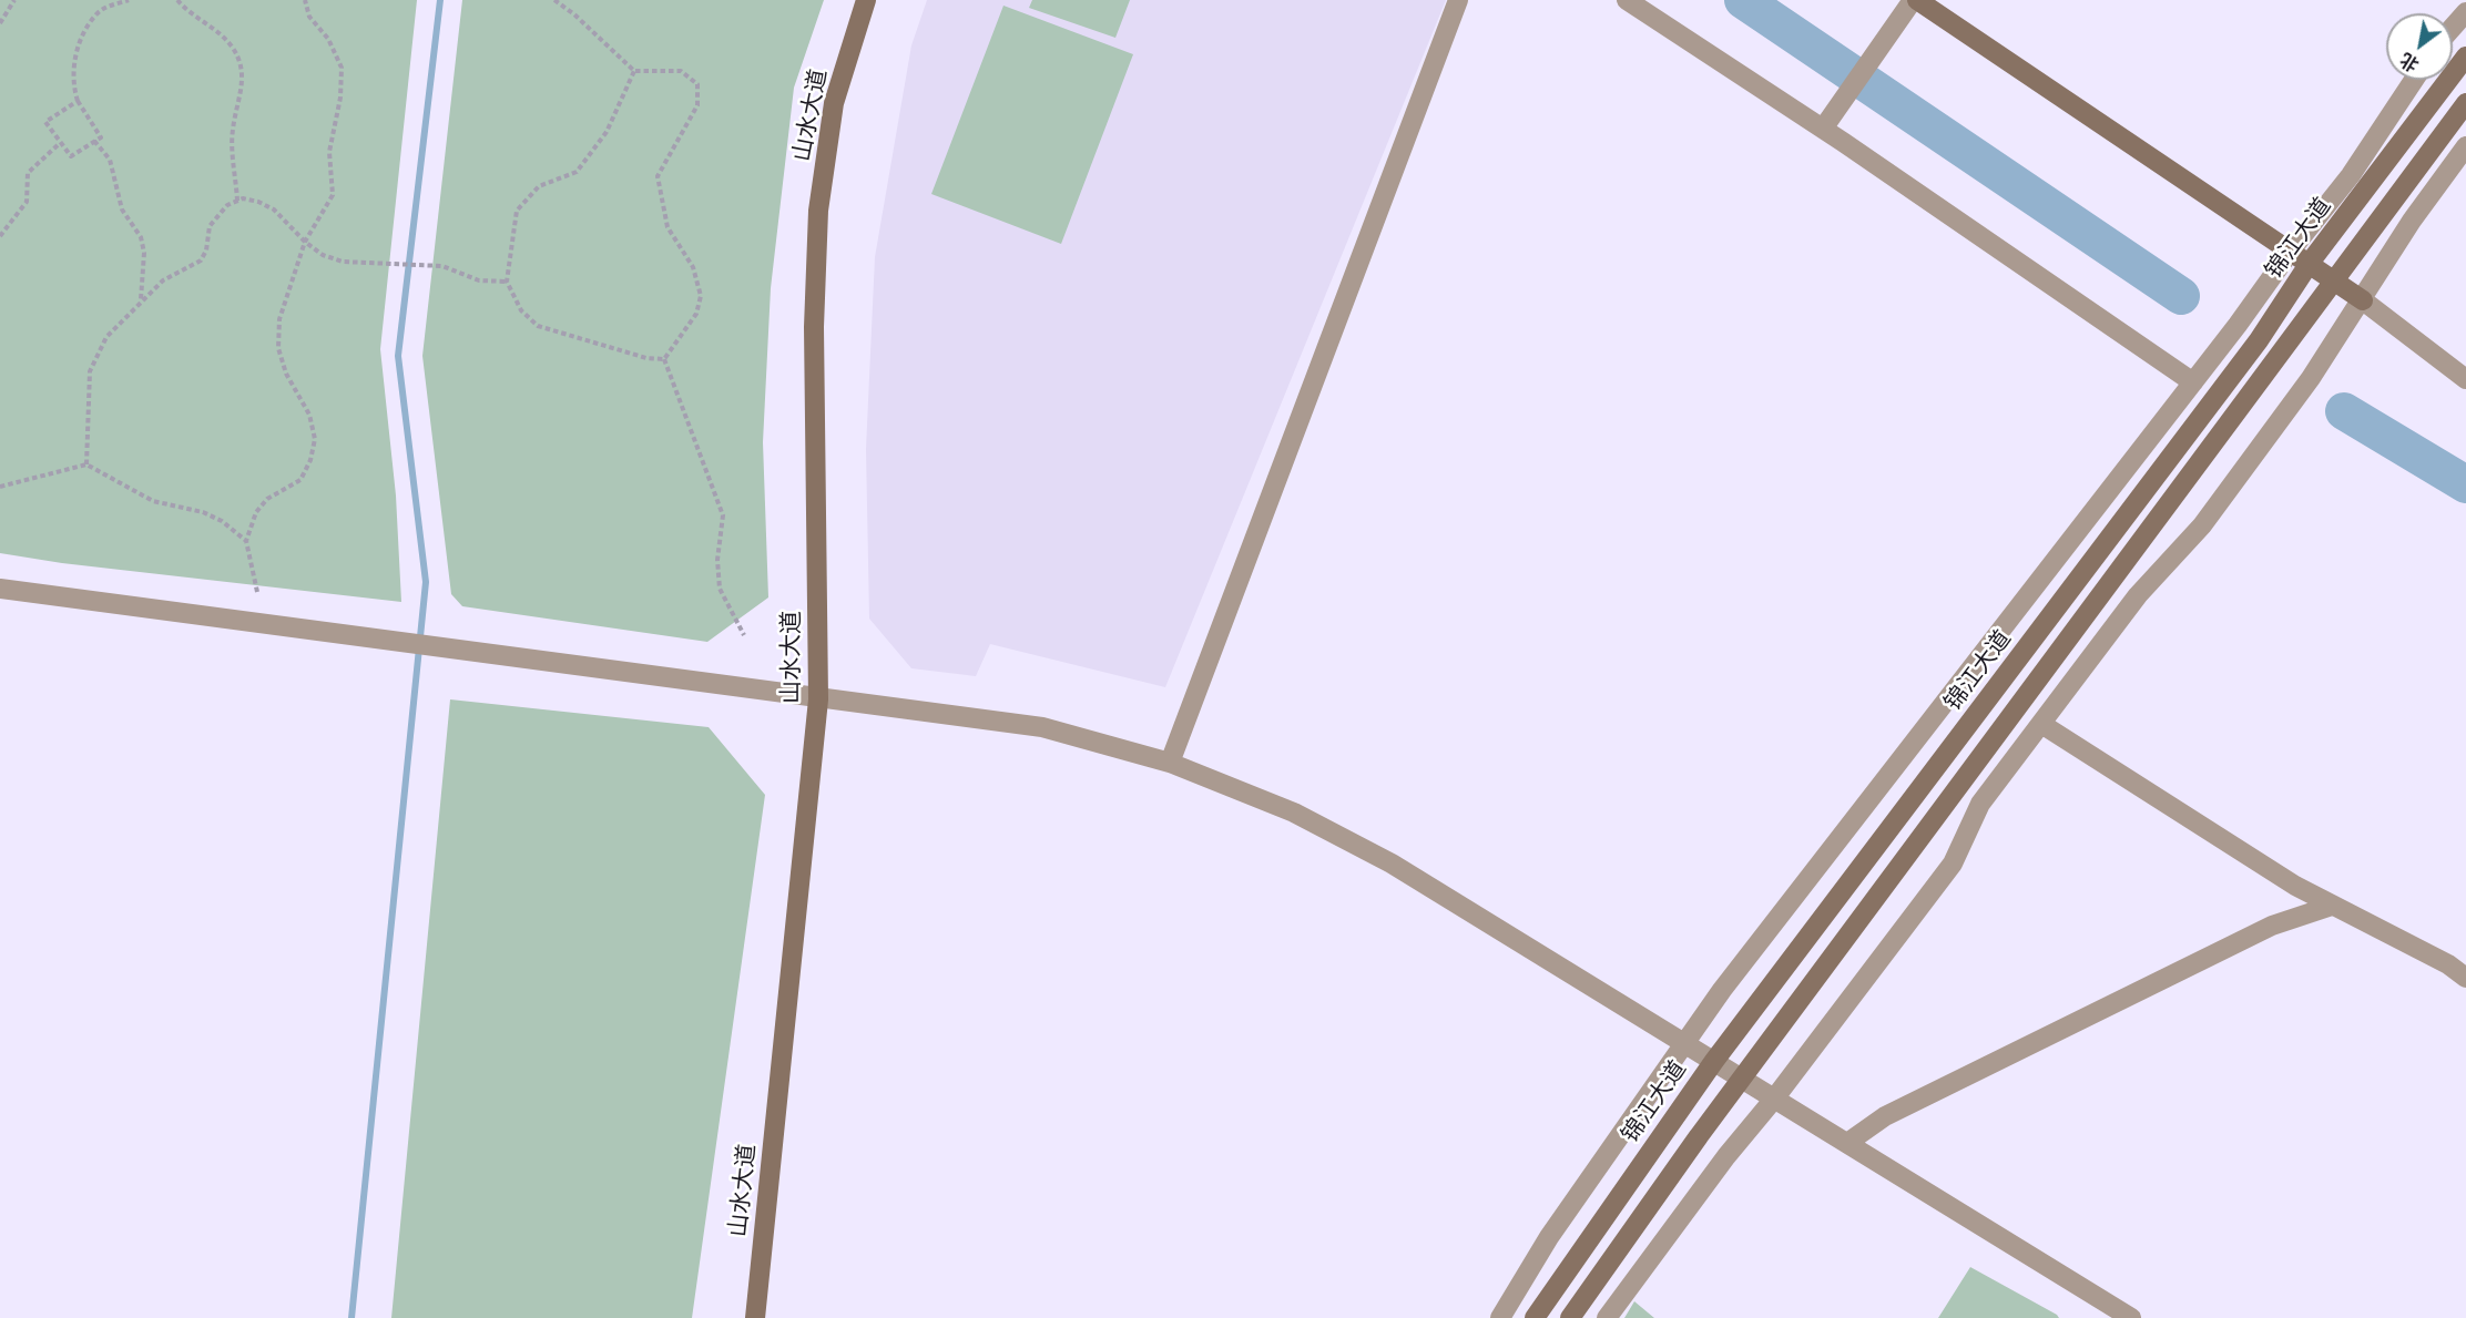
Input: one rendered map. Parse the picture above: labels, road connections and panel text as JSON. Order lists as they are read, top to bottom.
{
  "streets": {
    "street": ["山水大道", "锦江大道"]
  },
  "north": "bottom left"
}
